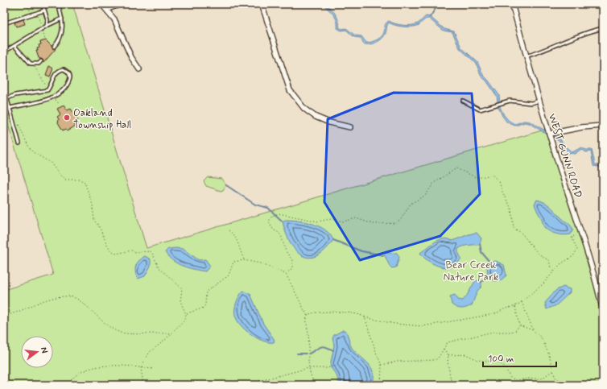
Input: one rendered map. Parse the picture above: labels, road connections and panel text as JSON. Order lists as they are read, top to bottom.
{
  "streets": {
    "street": ["WEST GUNN ROAD"]
  },
  "parks": ["Bear Creek Nature Park"],
  "places": ["Oakland Township Hall"],
  "scale_bar": "100 m",
  "north": "right"
}
